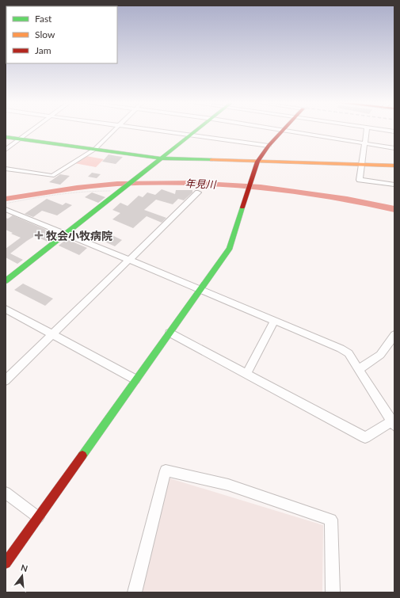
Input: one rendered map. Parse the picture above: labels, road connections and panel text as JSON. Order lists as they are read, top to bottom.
{
  "water": ["年見川"],
  "places": {
    "health": ["牧会小牧病院"]
  },
  "legend": ["Fast", "Slow", "Jam"],
  "north": "top"
}
